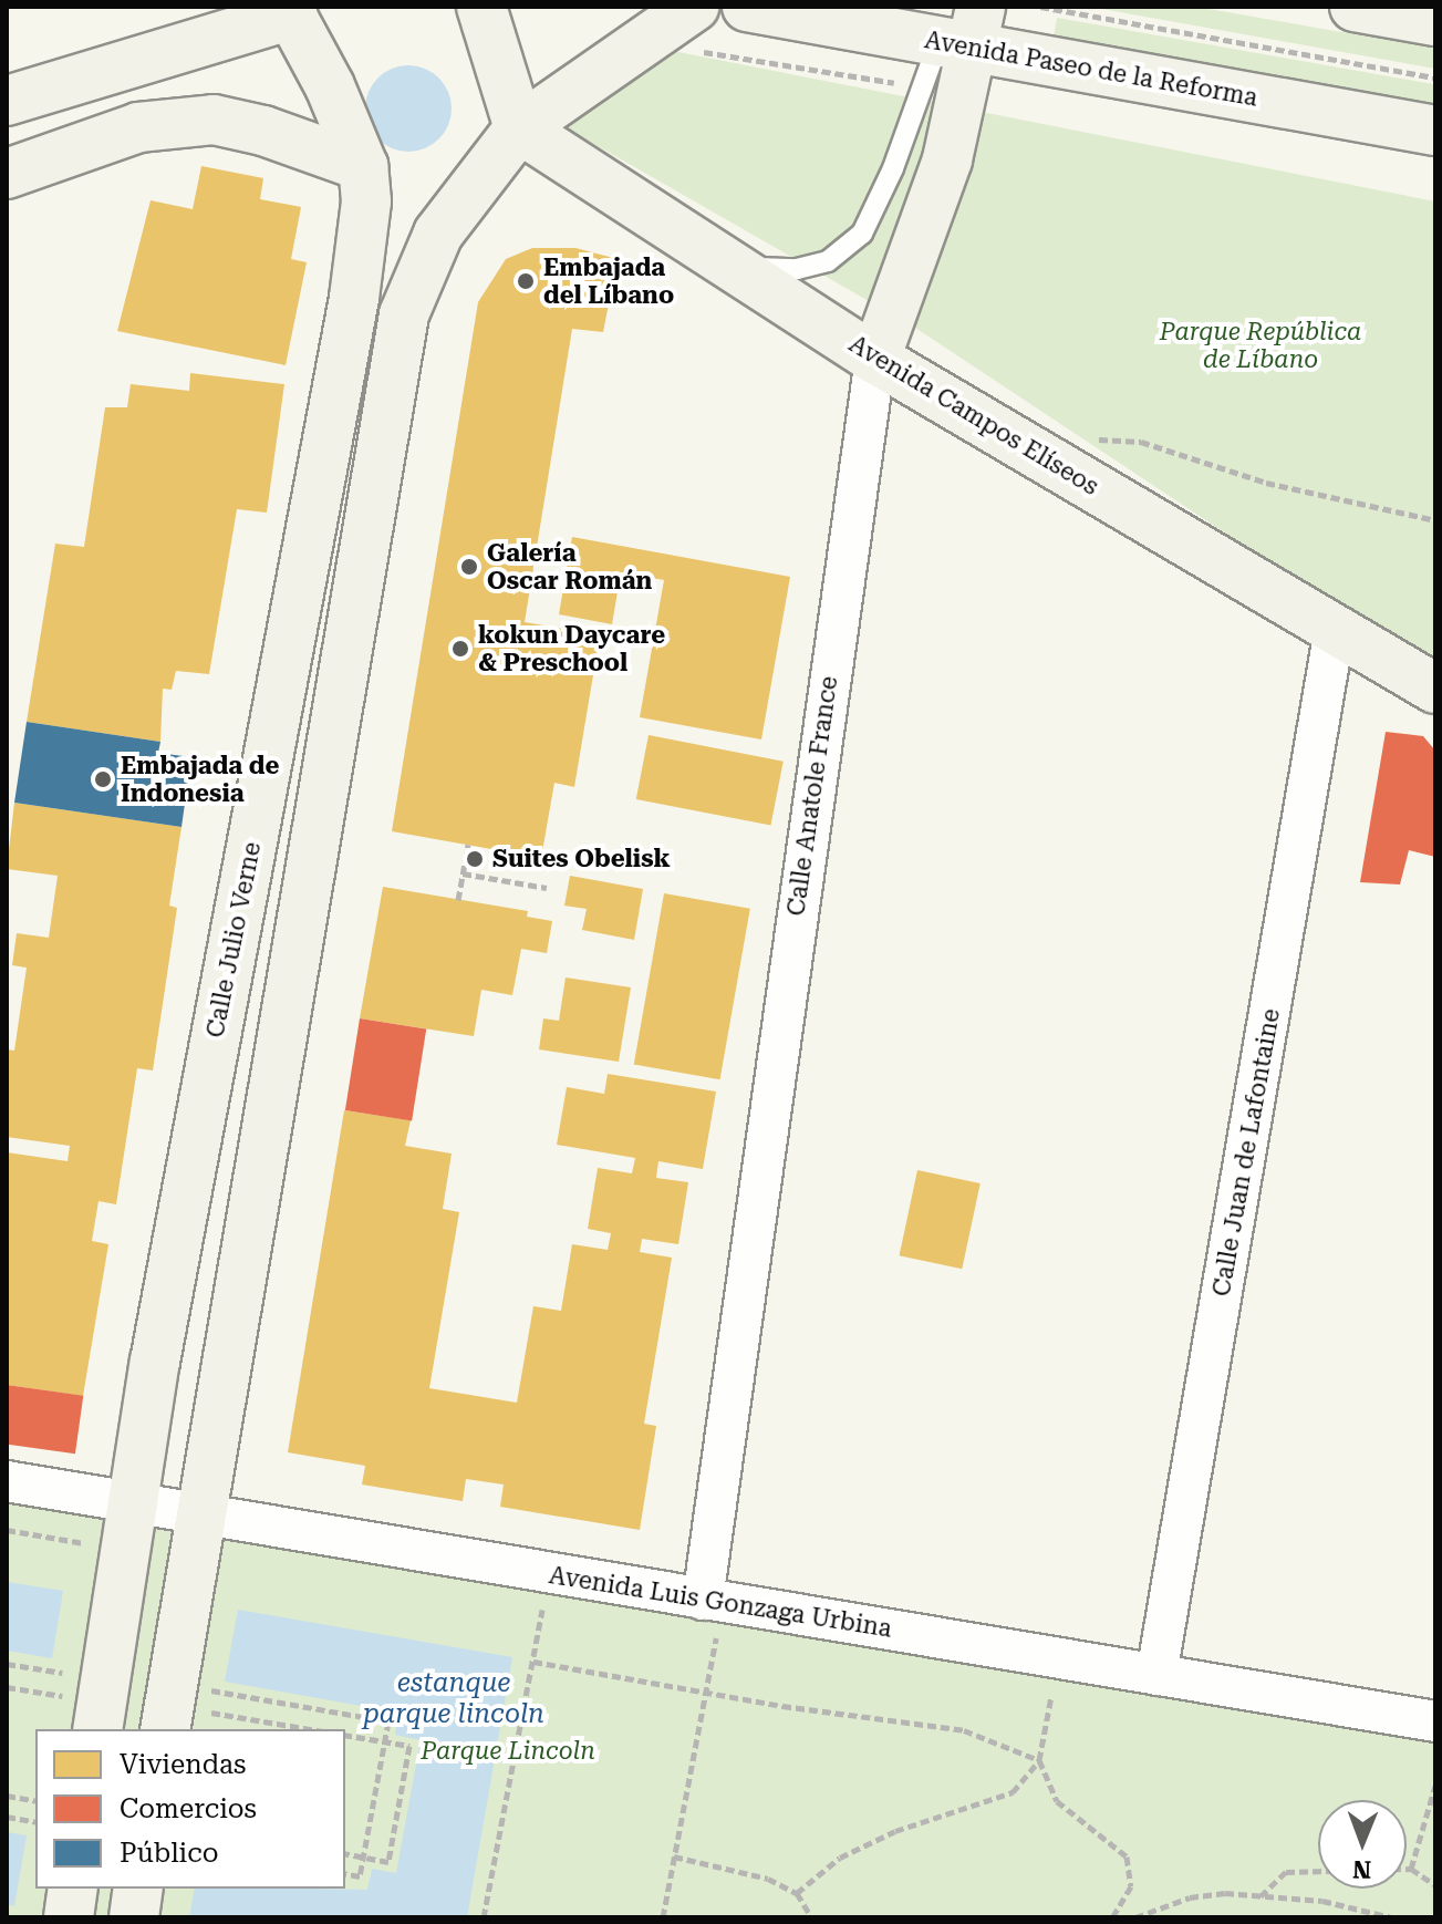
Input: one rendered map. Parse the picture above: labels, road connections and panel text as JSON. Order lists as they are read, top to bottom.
{
  "streets": {
    "street": [
      "Avenida Paseo de la Reforma",
      "Avenida Campos Elíseos",
      "Calle Anatole France",
      "Calle Julio Verne",
      "Calle Juan de Lafontaine",
      "Avenida Luis Gonzaga Urbina"
    ]
  },
  "crossings": [
    ["Avenida Paseo de la Reforma", "Calle Anatole France"],
    ["Avenida Campos Elíseos", "Calle Anatole France"],
    ["Avenida Campos Elíseos", "Calle Juan de Lafontaine"],
    ["Calle Anatole France", "Avenida Luis Gonzaga Urbina"],
    ["Calle Julio Verne", "Avenida Luis Gonzaga Urbina"],
    ["Calle Juan de Lafontaine", "Avenida Luis Gonzaga Urbina"]
  ],
  "water": ["estanque parque lincoln"],
  "parks": ["Parque República de Líbano", "Parque Lincoln"],
  "places": [
    "Embajada del Líbano",
    "Galería Oscar Román",
    "kokun Daycare & Preschool",
    "Embajada de Indonesia",
    "Suites Obelisk"
  ],
  "legend": ["Viviendas", "Comercios", "Público"],
  "north": "bottom"
}
